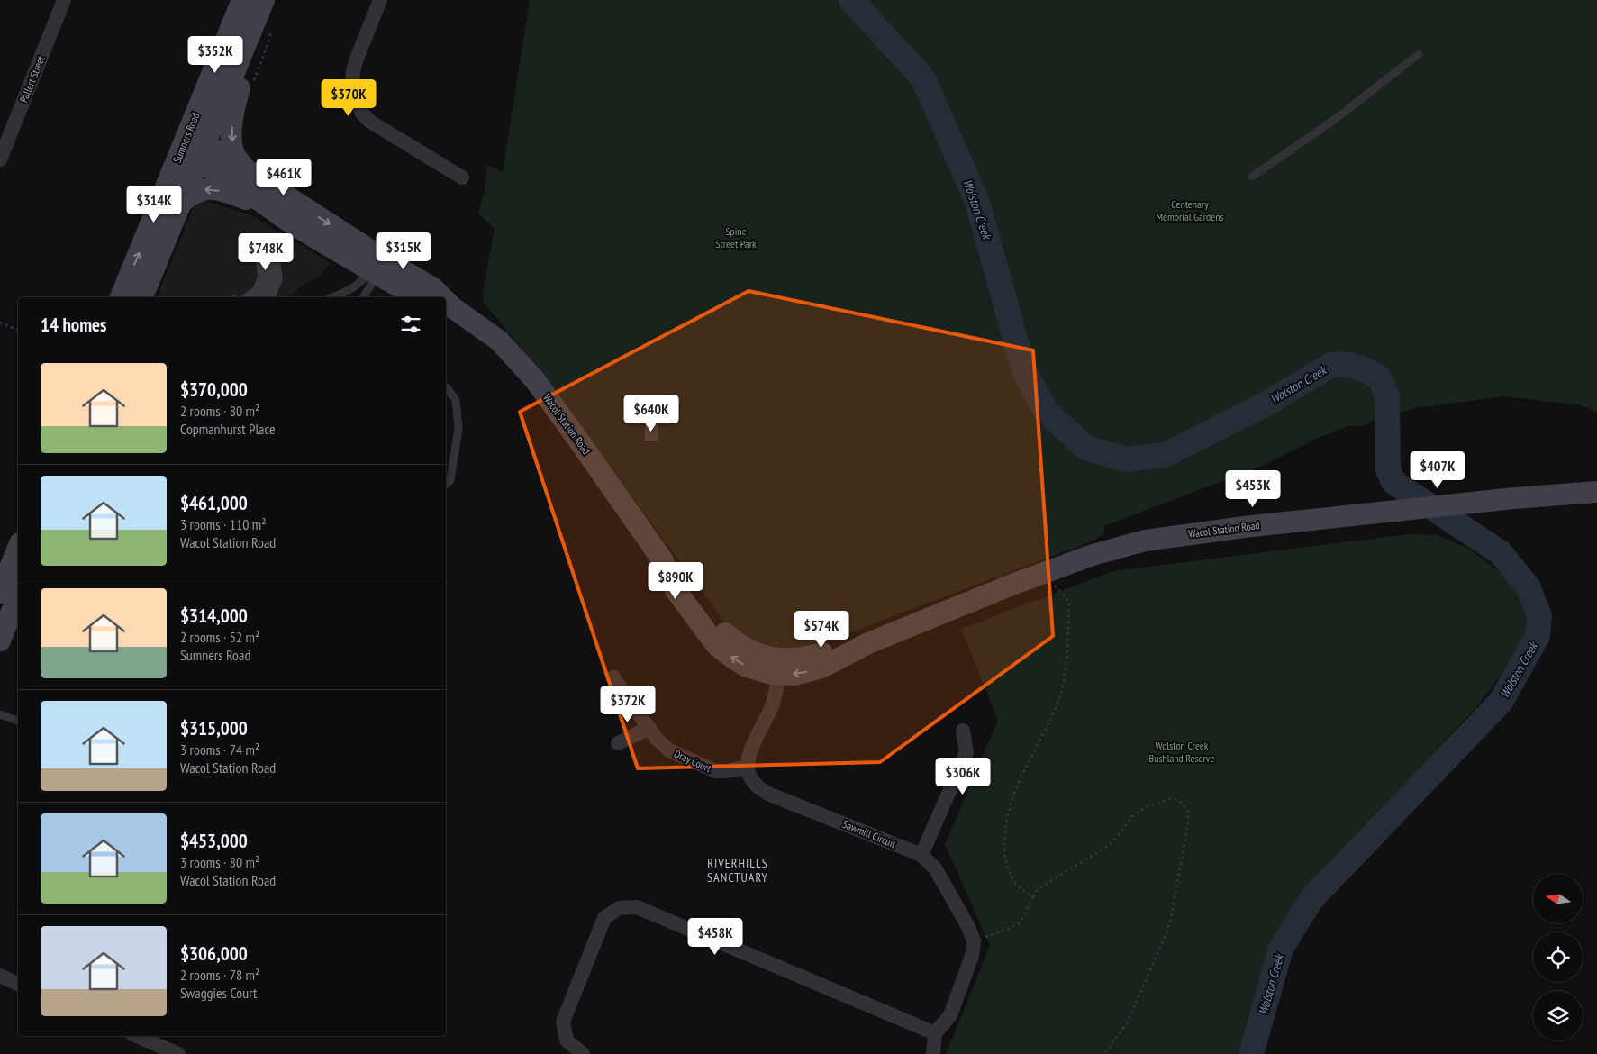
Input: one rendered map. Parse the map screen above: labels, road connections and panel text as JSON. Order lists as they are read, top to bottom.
{
  "streets": {
    "main road": ["Sumners Road", "Wacol Station Road"],
    "street": ["Pallert Street", "Dray Court", "Sawmill Circuit"]
  },
  "crossings": [
    ["Sumners Road", "Wacol Station Road"],
    ["Dray Court", "Sawmill Circuit"]
  ],
  "districts": ["RIVERHILLS SANCTUARY"],
  "water": ["Wolston Creek"],
  "parks": ["Centenary Memorial Gardens", "Spine Street Park", "Wolston Creek Bushland Reserve"],
  "north": "left",
  "page": {
    "price": [
      "$352K",
      "$370K",
      "$461K",
      "$314K",
      "$315K",
      "$748K",
      "$640K",
      "$407K",
      "$453K",
      "$890K",
      "$574K",
      "$372K",
      "$306K",
      "$458K"
    ],
    "heading": "14 homes",
    "list": [
      {
        "name": "$370,000",
        "note": "2 rooms · 80 m² · Copmanhurst Place"
      },
      {
        "name": "$461,000",
        "note": "3 rooms · 110 m² · Wacol Station Road"
      },
      {
        "name": "$314,000",
        "note": "2 rooms · 52 m² · Sumners Road"
      },
      {
        "name": "$315,000",
        "note": "3 rooms · 74 m² · Wacol Station Road"
      },
      {
        "name": "$453,000",
        "note": "3 rooms · 80 m² · Wacol Station Road"
      },
      {
        "name": "$306,000",
        "note": "2 rooms · 78 m² · Swaggies Court"
      }
    ]
  }
}
